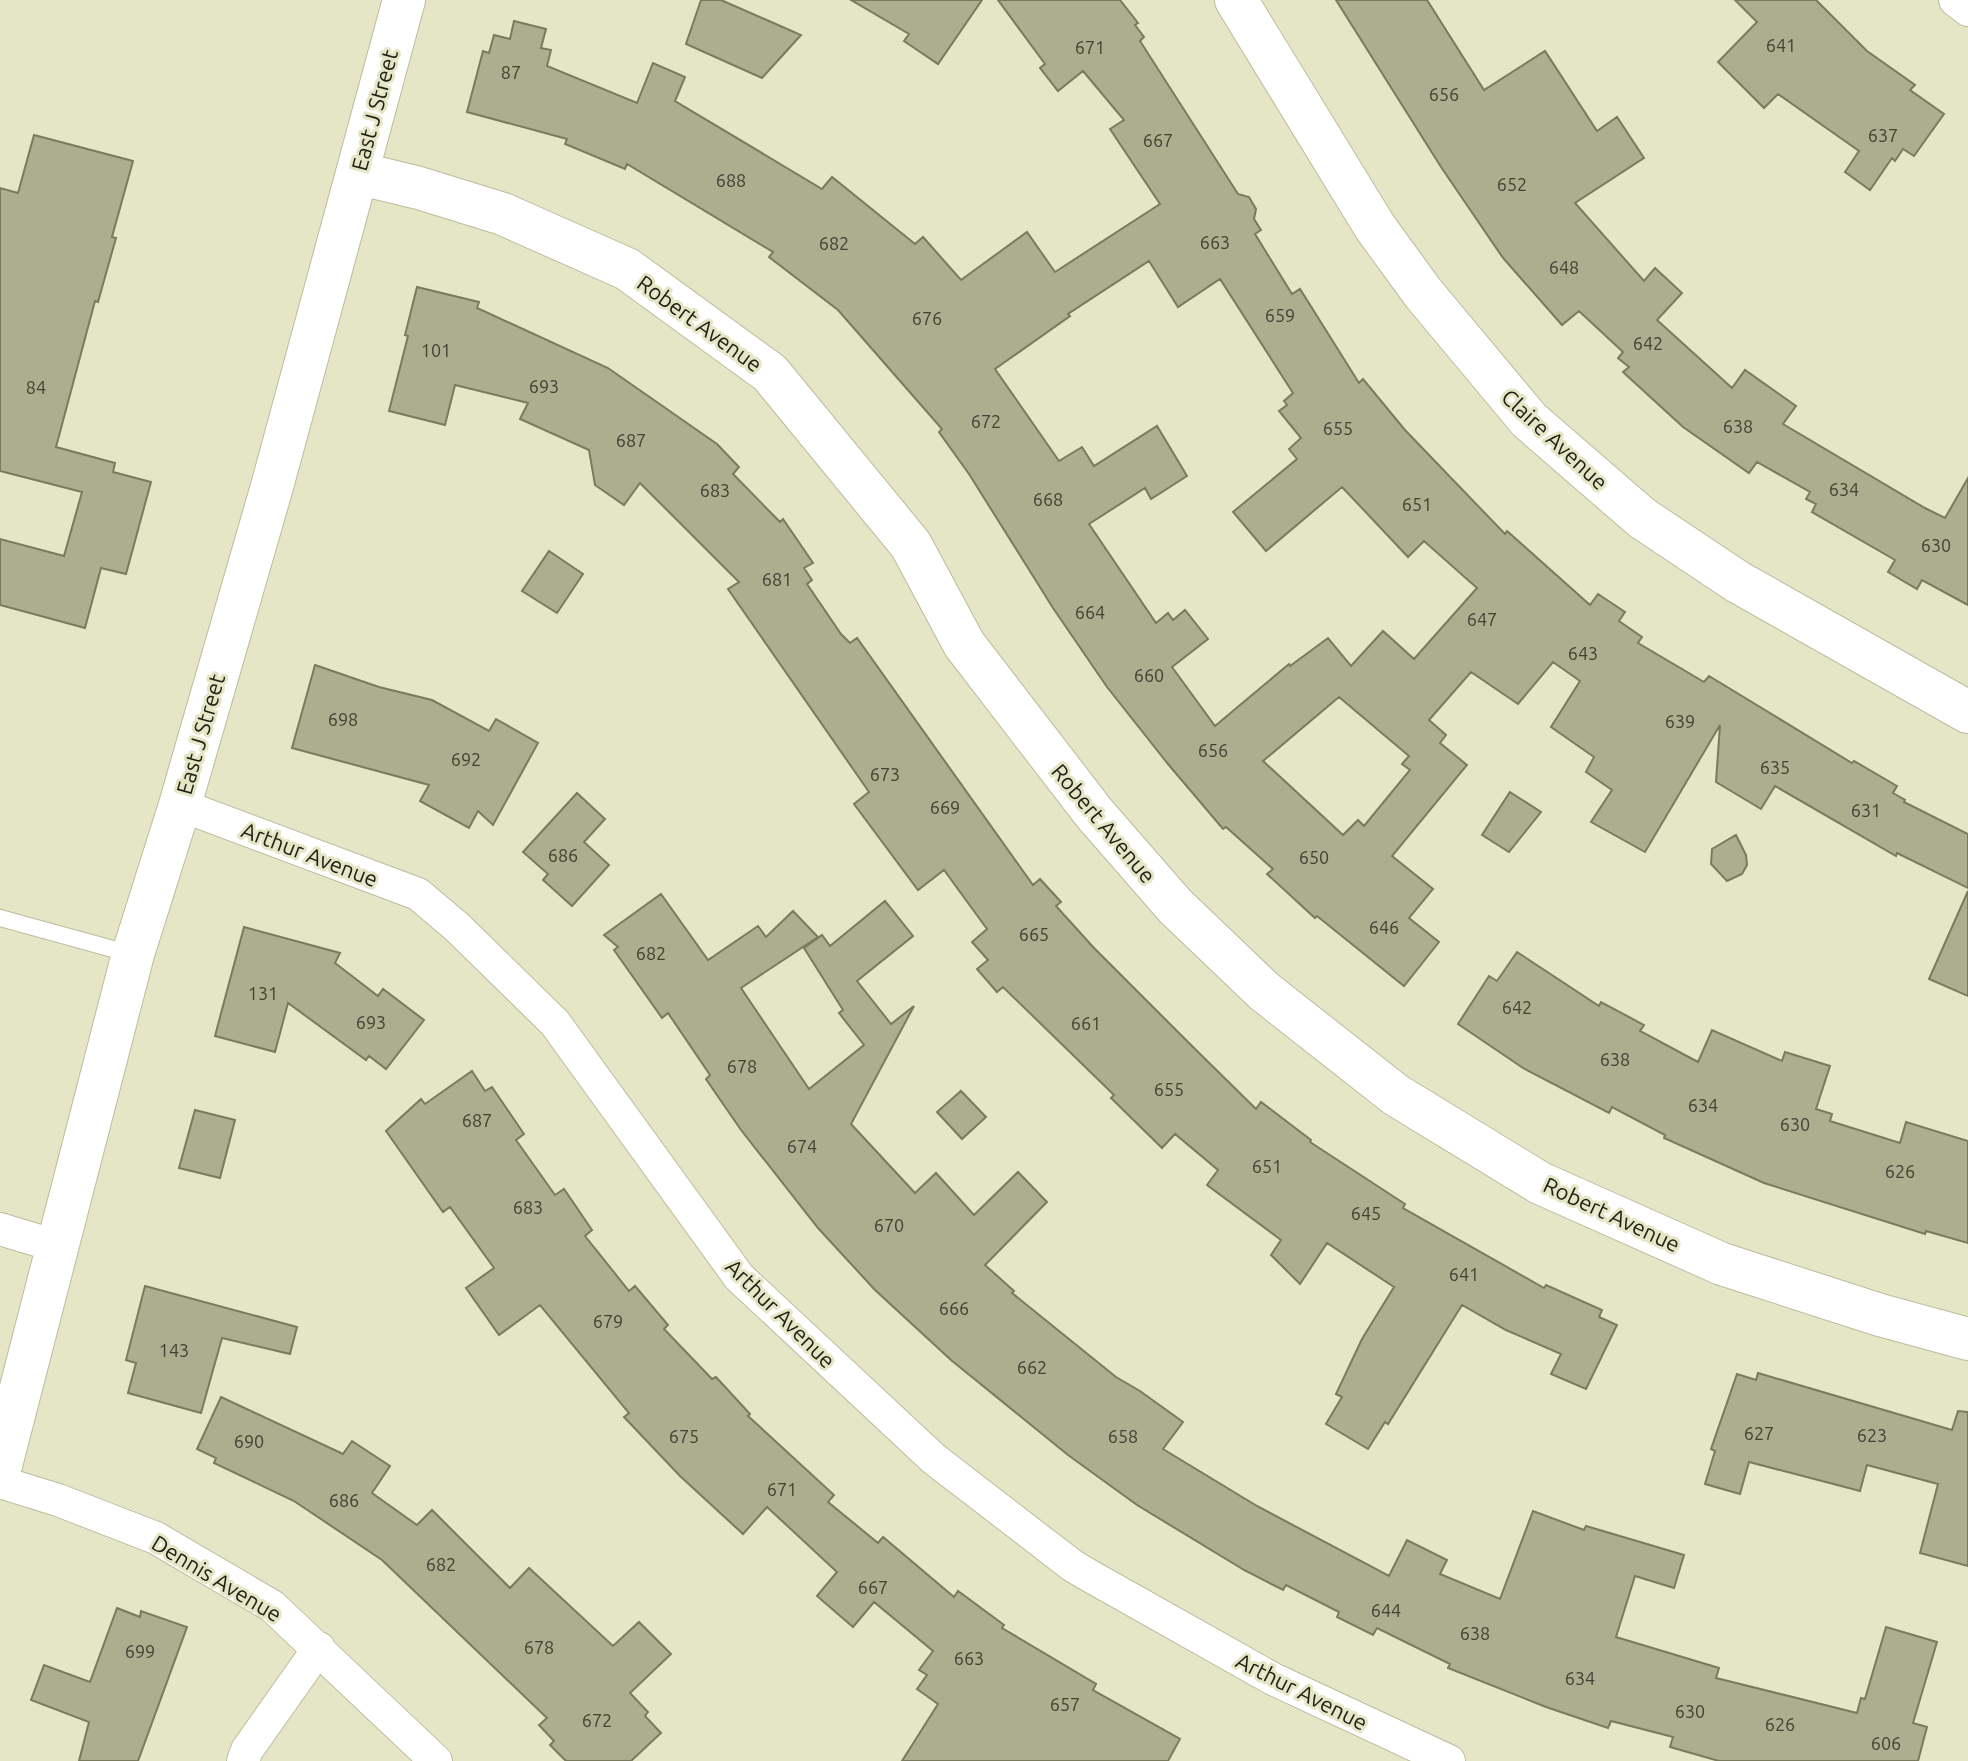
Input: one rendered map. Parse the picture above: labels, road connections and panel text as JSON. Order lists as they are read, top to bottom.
{
  "streets": {
    "street": [
      "East J Street",
      "Robert Avenue",
      "Claire Avenue",
      "Arthur Avenue",
      "Dennis Avenue"
    ]
  },
  "crossings": [
    ["East J Street", "Robert Avenue"],
    ["East J Street", "Arthur Avenue"]
  ],
  "house_numbers": [
    "641",
    "671",
    "87",
    "656",
    "637",
    "667",
    "688",
    "652",
    "663",
    "682",
    "648",
    "659",
    "676",
    "642",
    "101",
    "693",
    "84",
    "672",
    "638",
    "655",
    "687",
    "634",
    "683",
    "668",
    "651",
    "630",
    "681",
    "664",
    "647",
    "643",
    "660",
    "698",
    "639",
    "656",
    "692",
    "635",
    "673",
    "669",
    "631",
    "686",
    "650",
    "646",
    "665",
    "682",
    "131",
    "642",
    "693",
    "661",
    "638",
    "678",
    "655",
    "634",
    "687",
    "630",
    "674",
    "651",
    "626",
    "683",
    "645",
    "670",
    "641",
    "666",
    "679",
    "143",
    "662",
    "627",
    "623",
    "675",
    "658",
    "690",
    "671",
    "686",
    "682",
    "667",
    "644",
    "638",
    "678",
    "699",
    "663",
    "634",
    "657",
    "630",
    "672",
    "626",
    "606"
  ]
}
